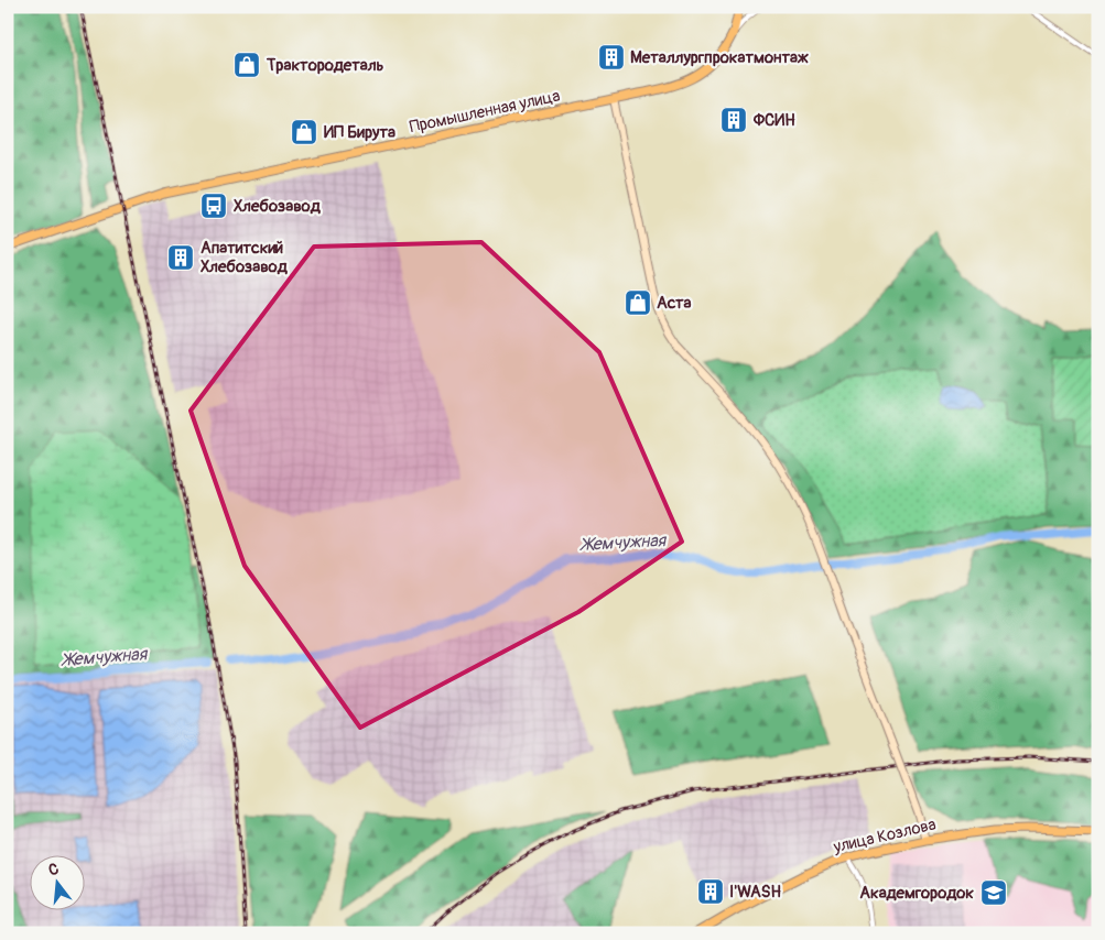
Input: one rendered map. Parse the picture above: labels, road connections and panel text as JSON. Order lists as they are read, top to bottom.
{
  "streets": {
    "main road": ["Промышленная улица", "улица Козлова"]
  },
  "water": ["Жемчужная"],
  "places": {
    "building": [
      "Металлургпрокатмонтаж",
      "ФСИН",
      "Апатитский Хлебозавод",
      "I'WASH"
    ],
    "shop": ["Трактородеталь", "ИП Бирута", "Аста"],
    "bus stop": ["Хлебозавод"],
    "school or university": ["Академгородок"]
  },
  "north": "top"
}
